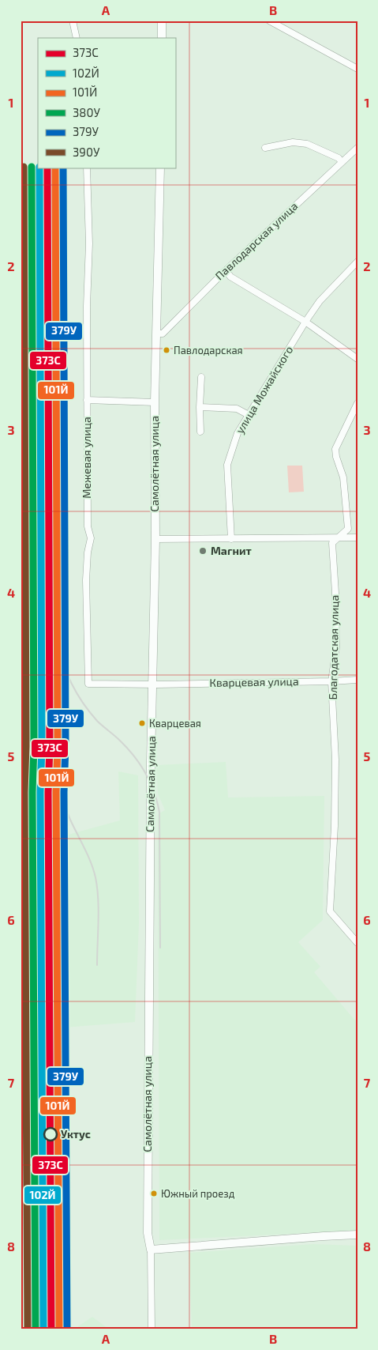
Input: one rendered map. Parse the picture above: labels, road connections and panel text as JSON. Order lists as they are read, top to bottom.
{
  "streets": {
    "main road": ["Самолётная улица"],
    "street": [
      "Павлодарская улица",
      "улица Можайского",
      "Межевая улица",
      "Благодатская улица",
      "Кварцевая улица"
    ]
  },
  "crossings": [
    ["Павлодарская улица", "Самолётная улица"],
    ["Межевая улица", "Самолётная улица"],
    ["Межевая улица", "Кварцевая улица"],
    ["Самолётная улица", "Кварцевая улица"],
    ["Благодатская улица", "Кварцевая улица"]
  ],
  "places": [
    "Павлодарская",
    "Магнит",
    "Кварцевая",
    "Уктус",
    "Южный проезд"
  ],
  "lines": [
    "transit line 380У",
    "transit line 390У",
    "transit line 373C",
    "transit line 102Й",
    "transit line 101Й",
    "transit line 379У"
  ],
  "legend": [
    "373C",
    "102Й",
    "101Й",
    "380У",
    "379У",
    "390У"
  ],
  "grid": {
    "columns": ["A", "B"],
    "rows": [
      "1",
      "2",
      "3",
      "4",
      "5",
      "6",
      "7",
      "8"
    ]
  }
}
